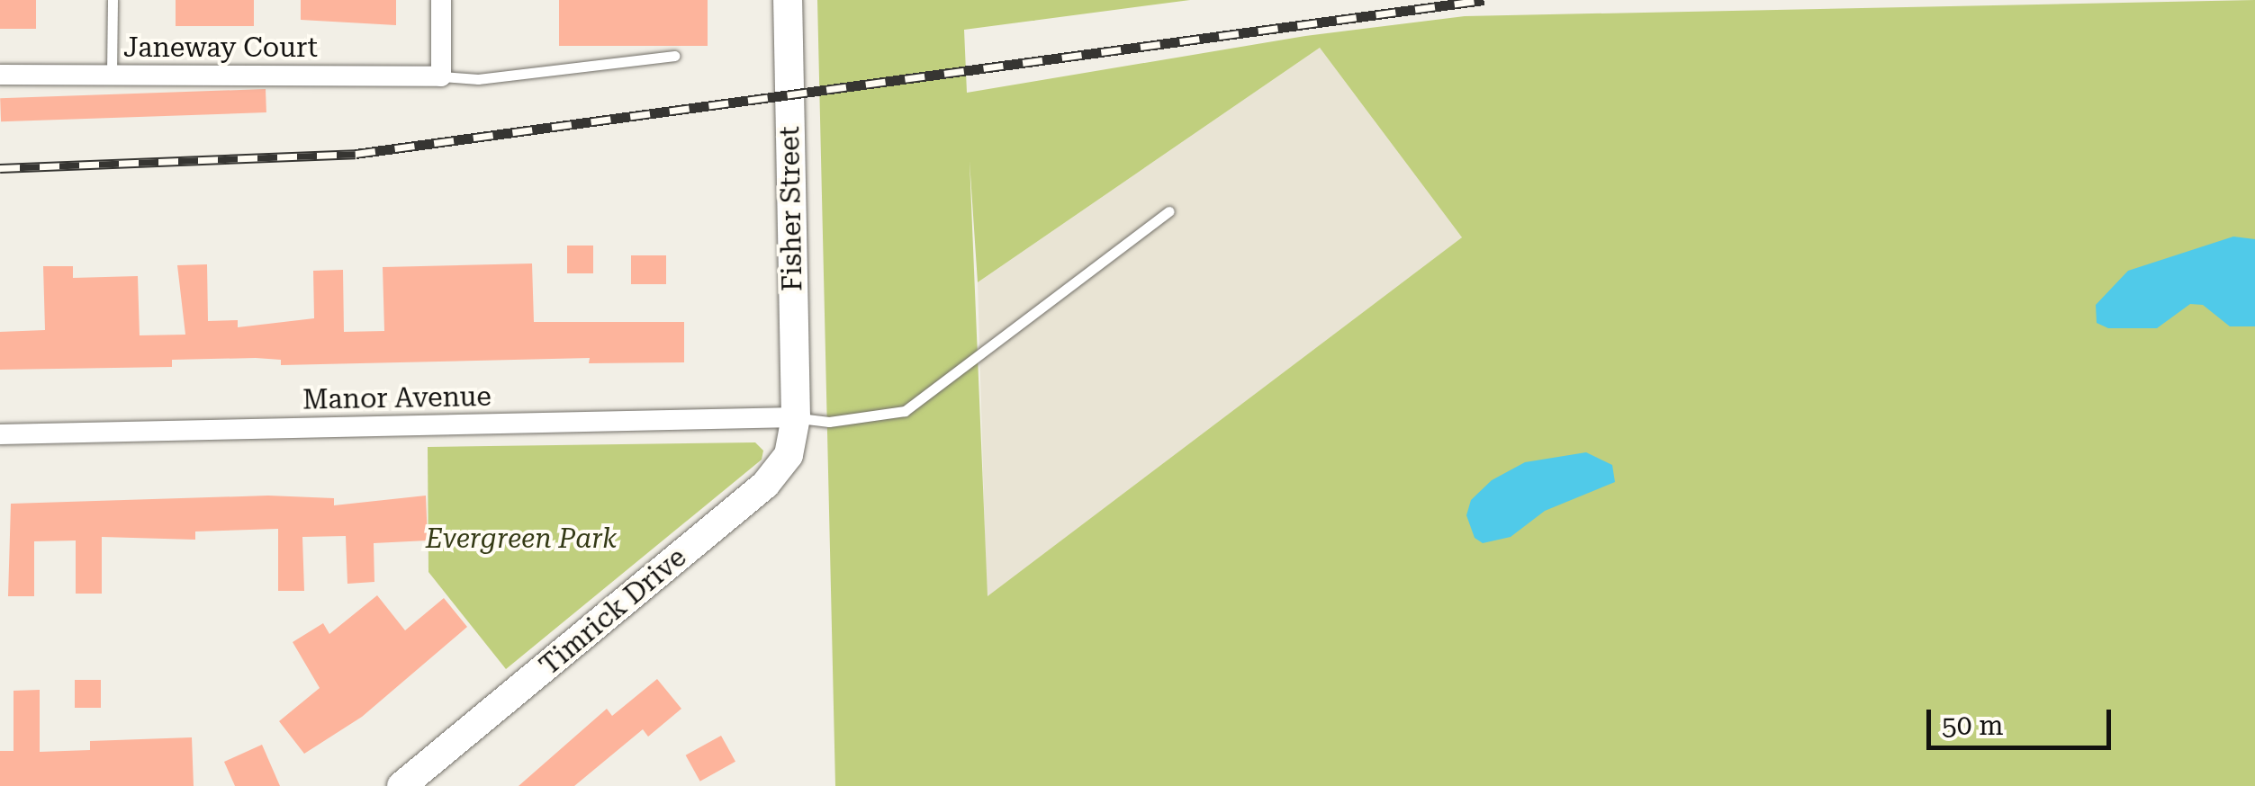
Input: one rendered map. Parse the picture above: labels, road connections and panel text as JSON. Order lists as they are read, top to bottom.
{
  "streets": {
    "street": [
      "Janeway Court",
      "Fisher Street",
      "Manor Avenue",
      "Timrick Drive"
    ]
  },
  "crossings": [
    ["Fisher Street", "Manor Avenue"],
    ["Fisher Street", "Timrick Drive"],
    ["Manor Avenue", "Timrick Drive"]
  ],
  "parks": ["Evergreen Park"],
  "scale_bar": "50 m"
}
